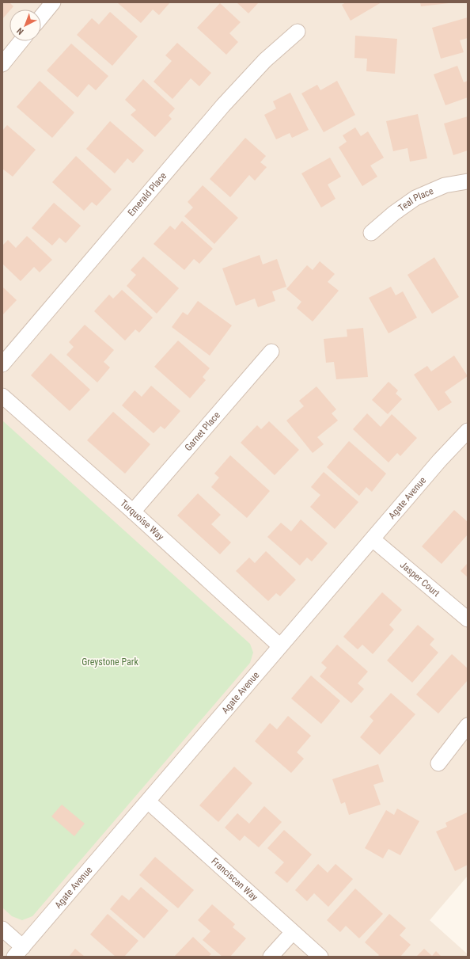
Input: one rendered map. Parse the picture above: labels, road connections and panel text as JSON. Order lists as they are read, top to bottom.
{
  "streets": {
    "street": [
      "Emerald Place",
      "Teal Place",
      "Garnet Place",
      "Agate Avenue",
      "Turquoise Way",
      "Jasper Court",
      "Franciscan Way"
    ]
  },
  "crossings": [
    ["Garnet Place", "Turquoise Way"],
    ["Agate Avenue", "Turquoise Way"],
    ["Agate Avenue", "Jasper Court"],
    ["Agate Avenue", "Franciscan Way"]
  ],
  "parks": ["Greystone Park"],
  "north": "bottom left"
}
